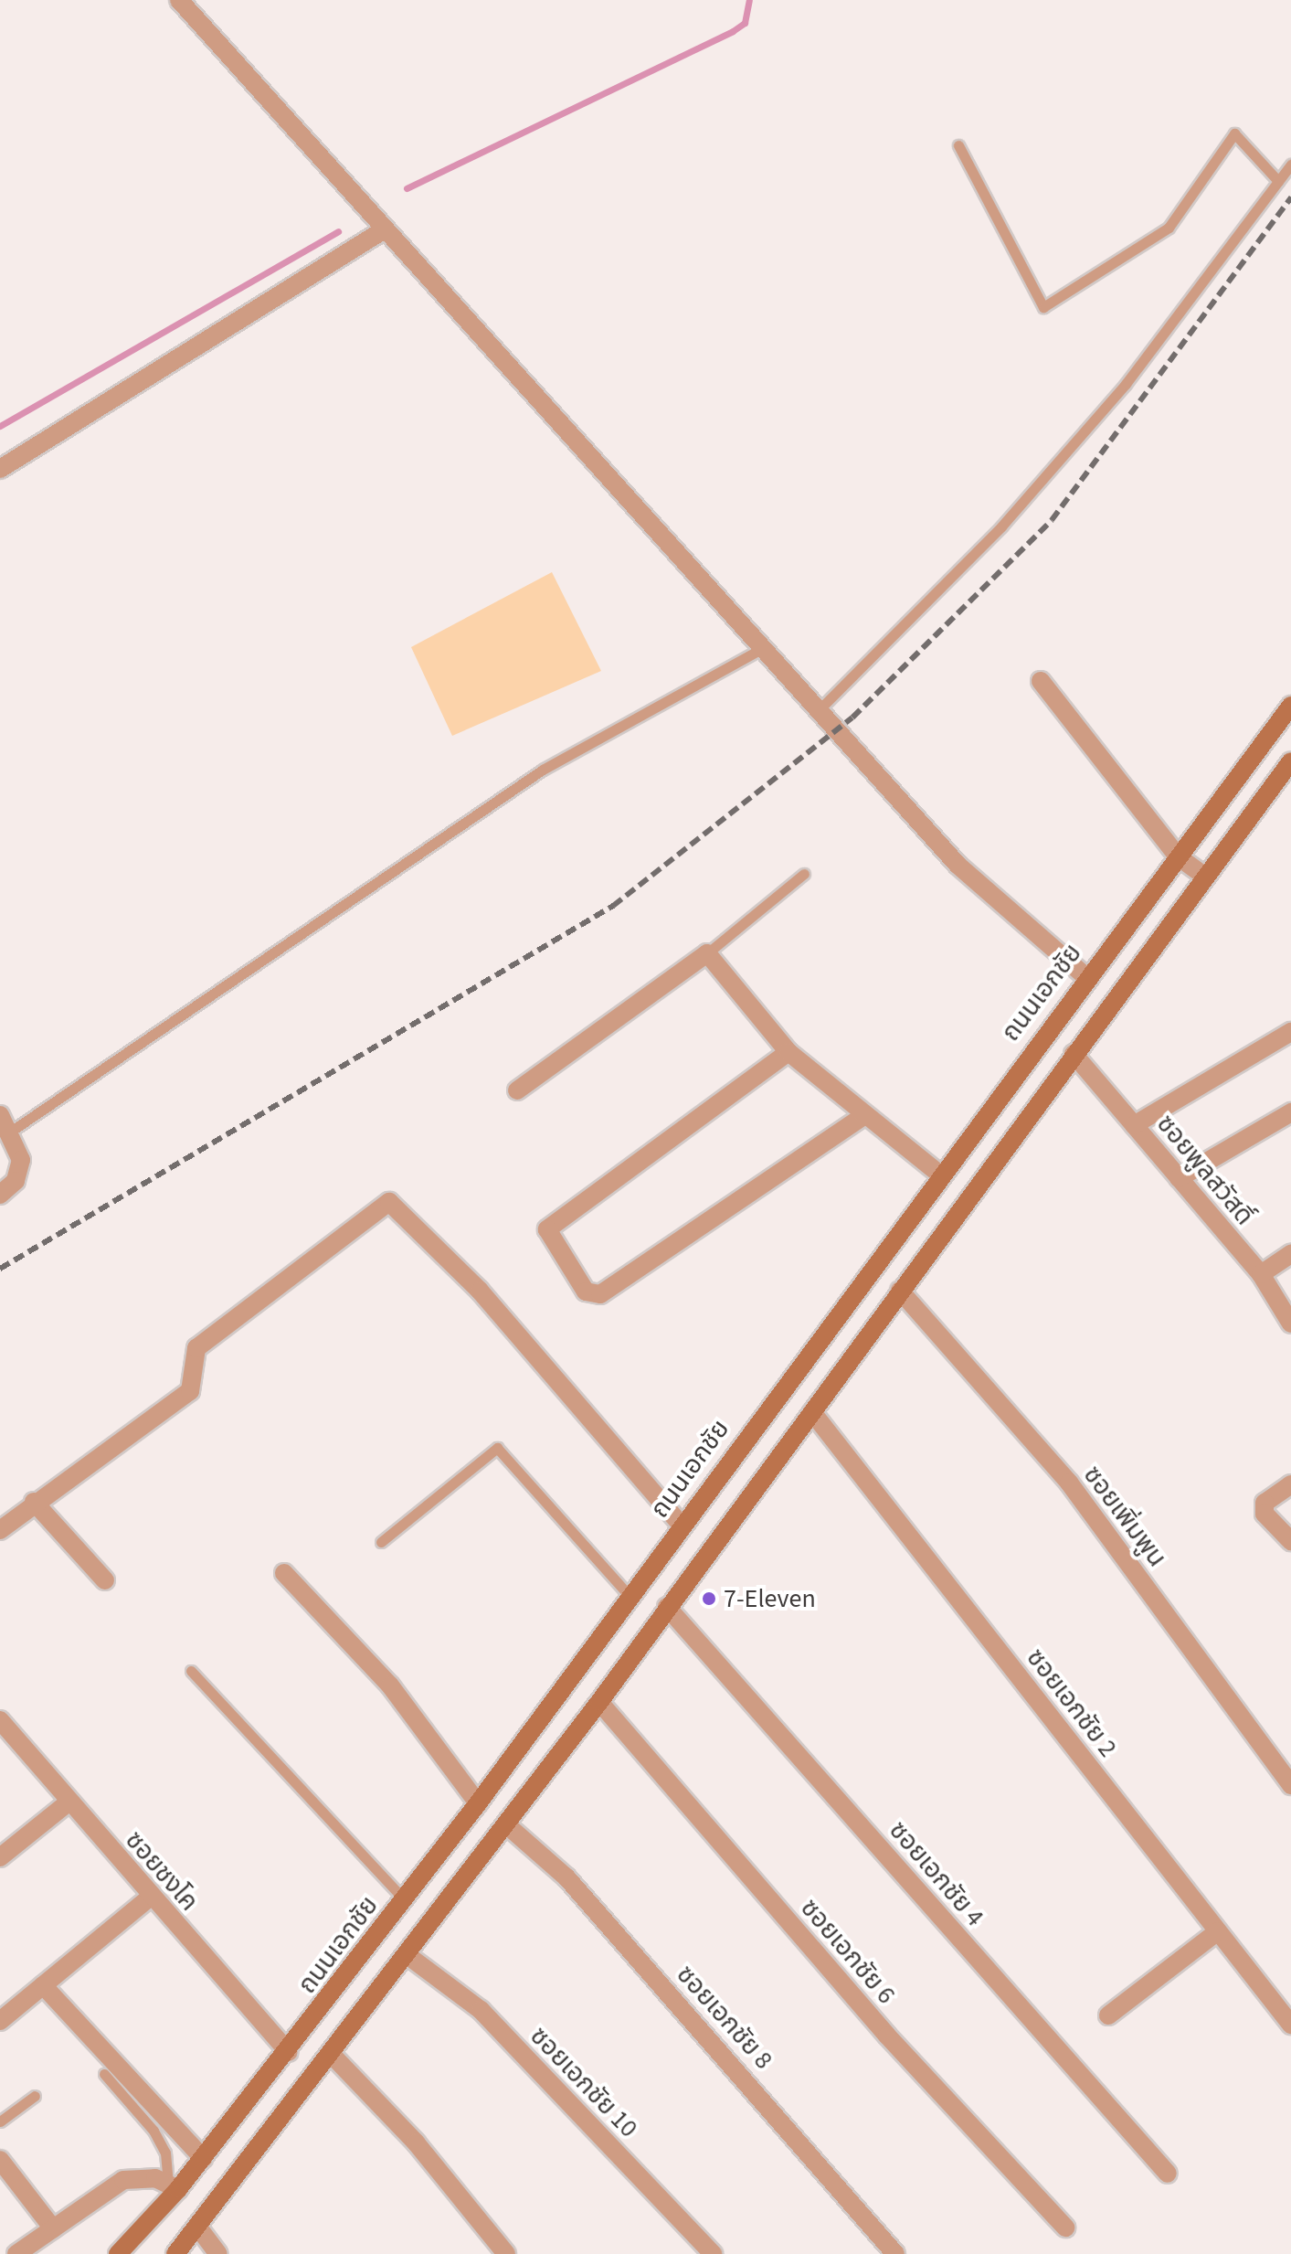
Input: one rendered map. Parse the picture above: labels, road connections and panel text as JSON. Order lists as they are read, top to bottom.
{
  "streets": {
    "main road": ["ถนนเอกชัย"],
    "street": [
      "ซอยพูลสวัสดิ์",
      "ซอยเพิ่มพูน",
      "ซอยเอกชัย 2",
      "ซอยชงโค",
      "ซอยเอกชัย 4",
      "ซอยเอกชัย 6",
      "ซอยเอกชัย 8",
      "ซอยเอกชัย 10"
    ]
  },
  "crossings": [
    ["ถนนเอกชัย", "ซอยชงโค"]
  ],
  "places": ["7-Eleven"]
}
